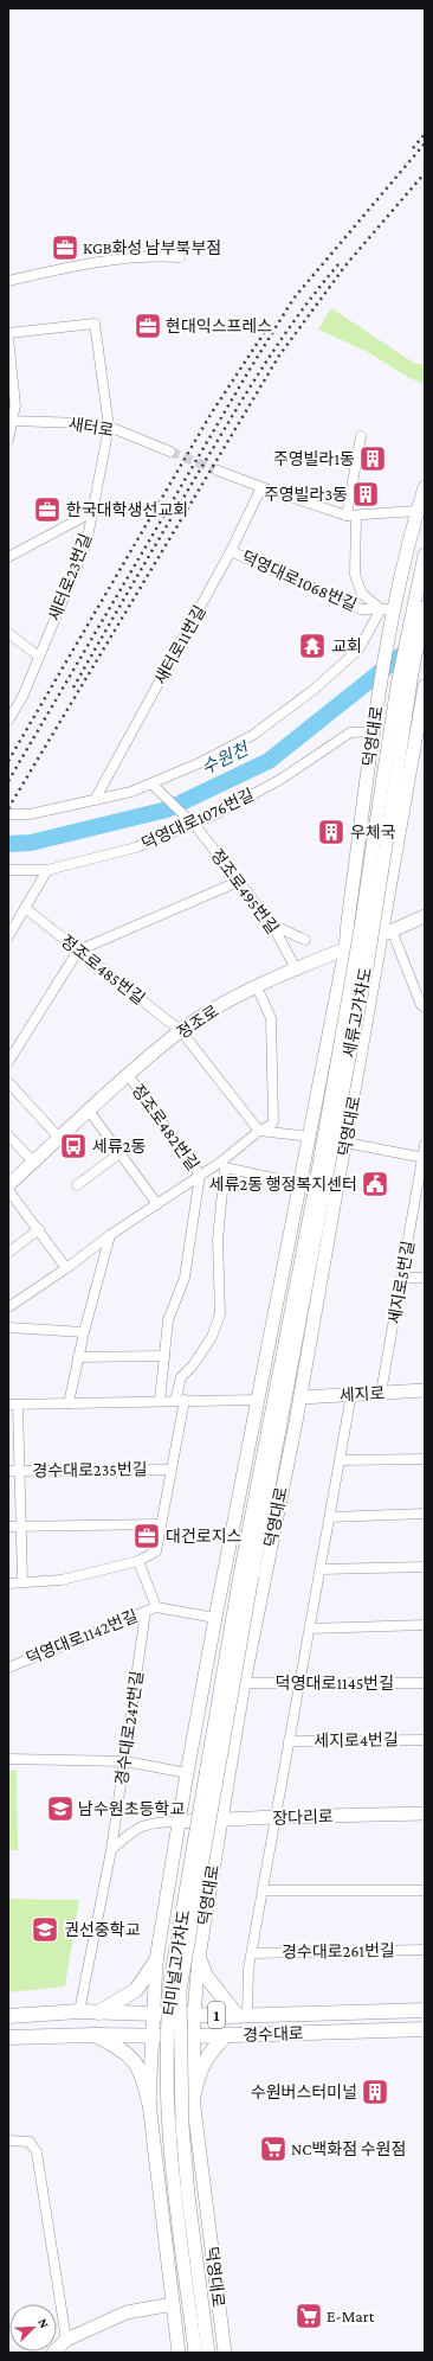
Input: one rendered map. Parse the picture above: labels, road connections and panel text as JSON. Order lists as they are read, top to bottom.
{
  "streets": {
    "main road": [
      "덕영대로",
      "세류고가차도",
      "정조로",
      "세지로",
      "장다리로",
      "터미널고가차도",
      "1",
      "경수대로"
    ],
    "street": [
      "새터로",
      "새터로23번길",
      "덕영대로1068번길",
      "새터로11번길",
      "덕영대로1076번길",
      "정조로495번길",
      "정조로485번길",
      "정조로482번길",
      "세지로5번길",
      "경수대로235번길",
      "덕영대로1142번길",
      "덕영대로1145번길",
      "경수대로247번길",
      "세지로4번길",
      "경수대로261번길"
    ]
  },
  "crossings": [
    ["새터로", "새터로23번길"],
    ["덕영대로1068번길", "새터로11번길"],
    ["덕영대로1068번길", "덕영대로"],
    ["덕영대로", "덕영대로1076번길"],
    ["덕영대로", "세류고가차도"],
    ["덕영대로", "정조로"],
    ["덕영대로", "세지로"],
    ["덕영대로", "덕영대로1142번길"],
    ["덕영대로", "덕영대로1145번길"],
    ["덕영대로", "장다리로"],
    ["덕영대로", "터미널고가차도"],
    ["덕영대로", "경수대로"],
    ["덕영대로1076번길", "정조로495번길"],
    ["정조로495번길", "정조로"],
    ["정조로485번길", "정조로"],
    ["정조로", "정조로482번길"],
    ["세지로5번길", "세지로"],
    ["세지로", "세지로4번길"],
    ["덕영대로1142번길", "경수대로247번길"],
    ["덕영대로1145번길", "세지로4번길"],
    ["경수대로247번길", "경수대로"],
    ["세지로4번길", "장다리로"]
  ],
  "water": ["수원천"],
  "places": {
    "office": [
      "KGB화성 남부북부점",
      "현대익스프레스",
      "한국대학생선교회",
      "대건로지스"
    ],
    "building": [
      "주영빌라1동",
      "주영빌라3동",
      "우체국",
      "수원버스터미널"
    ],
    "temple": ["교회"],
    "bus stop": ["세류2동"],
    "public building": ["세류2동 행정복지센터"],
    "school or university": ["남수원초등학교", "권선중학교"],
    "supermarket": ["NC백화점 수원점", "E-Mart"]
  },
  "north": "top right"
}
